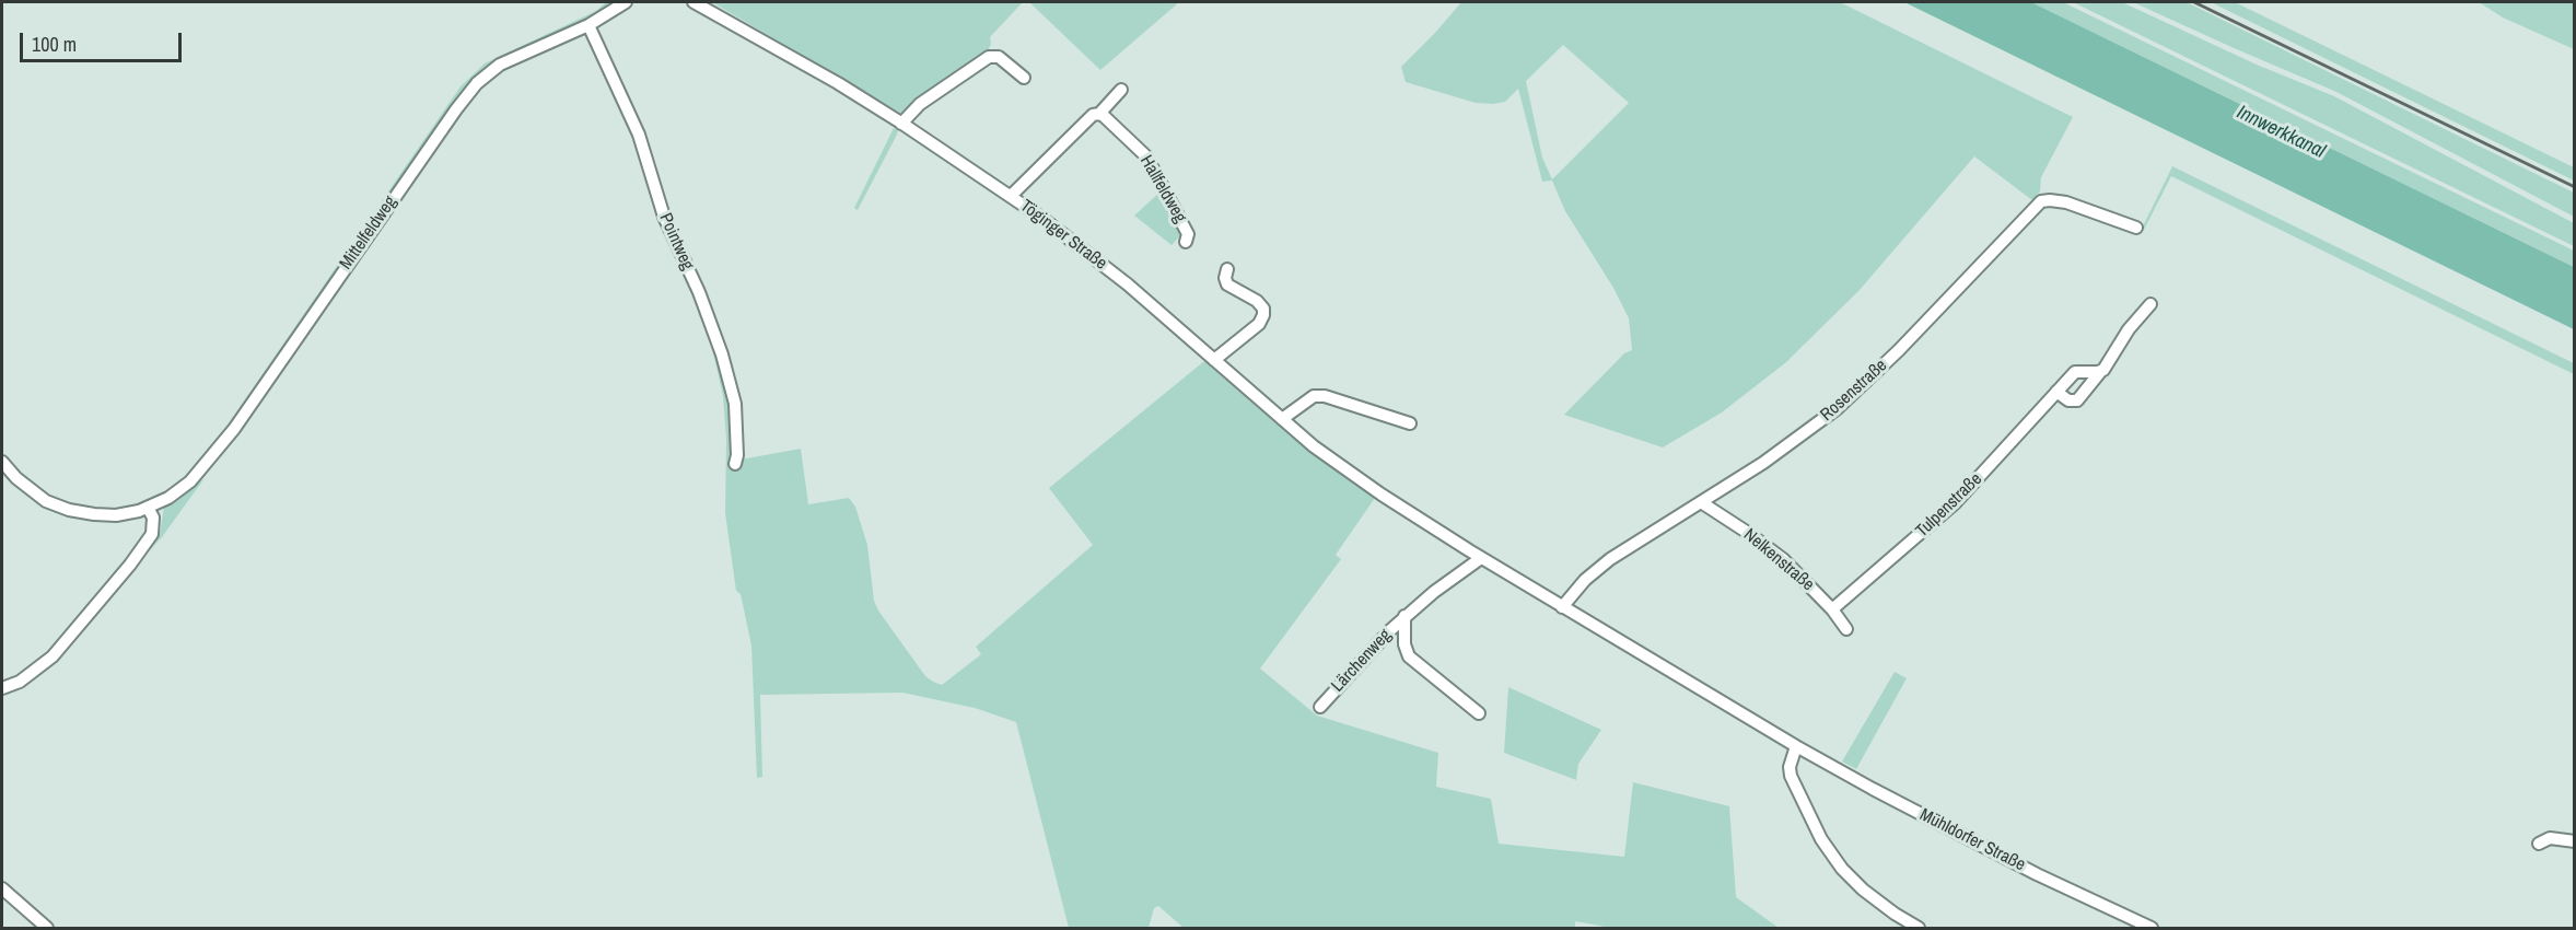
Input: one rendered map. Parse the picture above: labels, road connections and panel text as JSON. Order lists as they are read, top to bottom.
{
  "streets": {
    "street": [
      "Hallfeldweg",
      "Mittelfeldweg",
      "Töginger Straße",
      "Pointweg",
      "Rosenstraße",
      "Tulpenstraße",
      "Nelkenstraße",
      "Lärchenweg",
      "Mühldorfer Straße"
    ]
  },
  "crossings": [
    ["Mittelfeldweg", "Pointweg"],
    ["Töginger Straße", "Mühldorfer Straße"],
    ["Rosenstraße", "Nelkenstraße"],
    ["Rosenstraße", "Mühldorfer Straße"],
    ["Tulpenstraße", "Nelkenstraße"],
    ["Lärchenweg", "Mühldorfer Straße"]
  ],
  "water": ["Innwerkkanal"],
  "scale_bar": "100 m"
}
